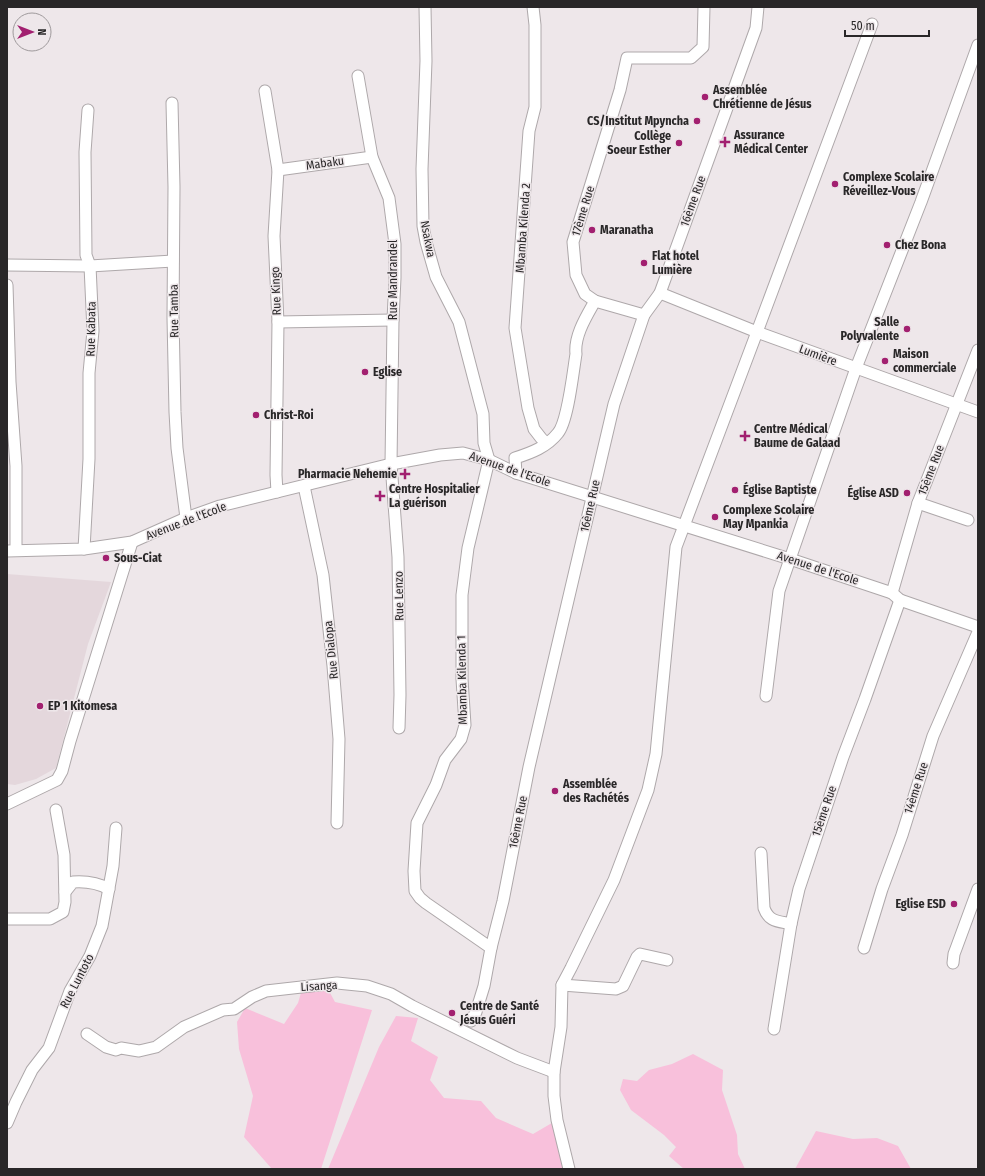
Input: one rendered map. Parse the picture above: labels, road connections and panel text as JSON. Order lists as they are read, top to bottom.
{
  "streets": {
    "street": [
      "Mabaku",
      "16ème Rue",
      "17ème Rue",
      "Mbamba Kilenda 2",
      "Nsakwa",
      "Rue Mandrandel",
      "Rue Kingo",
      "Rue Tamba",
      "Rue Kabata",
      "Lumière",
      "Avenue de l'Ecole",
      "15ème Rue",
      "Rue Lenzo",
      "Rue Dialopa",
      "Mbamba Kilenda 1",
      "14ème Rue",
      "Rue Luntoto",
      "Lisanga"
    ]
  },
  "crossings": [
    ["Mabaku", "Rue Mandrandel"],
    ["Mabaku", "Rue Kingo"],
    ["16ème Rue", "Lumière"],
    ["16ème Rue", "Avenue de l'Ecole"],
    ["16ème Rue", "Mbamba Kilenda 1"],
    ["Nsakwa", "Avenue de l'Ecole"],
    ["Nsakwa", "Mbamba Kilenda 1"],
    ["Rue Mandrandel", "Avenue de l'Ecole"],
    ["Rue Mandrandel", "Rue Lenzo"],
    ["Rue Kingo", "Avenue de l'Ecole"],
    ["Rue Tamba", "Avenue de l'Ecole"],
    ["Rue Kabata", "Avenue de l'Ecole"],
    ["Lumière", "15ème Rue"],
    ["Avenue de l'Ecole", "15ème Rue"],
    ["Avenue de l'Ecole", "Rue Lenzo"],
    ["Avenue de l'Ecole", "Rue Dialopa"],
    ["Avenue de l'Ecole", "Mbamba Kilenda 1"]
  ],
  "places": {
    "other": [
      "Assemblée Chrétienne de Jésus",
      "CS/Institut Mpyncha",
      "Collège Soeur Esther",
      "Complexe Scolaire Réveillez-Vous",
      "Maranatha",
      "Chez Bona",
      "Flat hotel Lumière",
      "Salle Polyvalente",
      "Maison commerciale",
      "Eglise",
      "Christ-Roi",
      "Église Baptiste",
      "Église ASD",
      "Complexe Scolaire May Mpankia",
      "Sous-Ciat",
      "EP 1 Kitomesa",
      "Assemblée des Rachétés",
      "Eglise ESD",
      "Centre de Santé Jésus Guéri"
    ],
    "health": [
      "Assurance Médical Center",
      "Centre Médical Baume de Galaad",
      "Pharmacie Nehemie",
      "Centre Hospitalier La guérison"
    ]
  },
  "scale_bar": "50 m",
  "north": "right"
}
